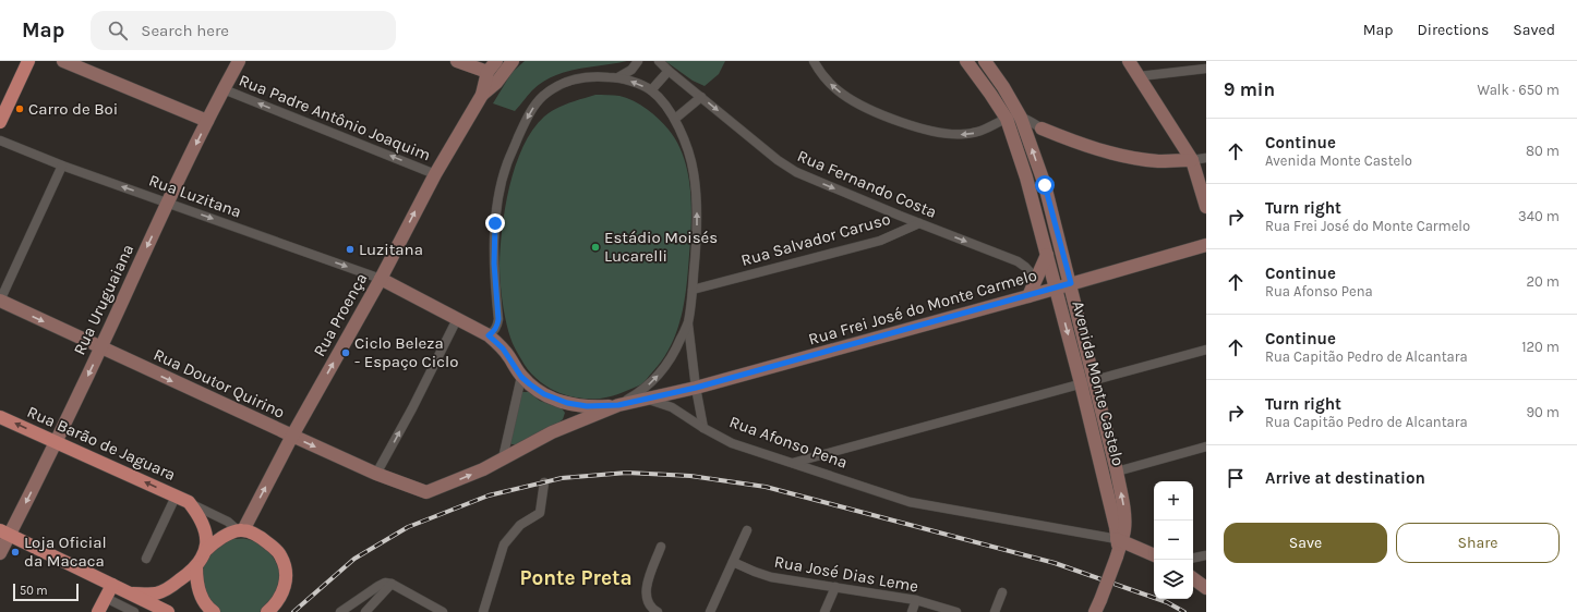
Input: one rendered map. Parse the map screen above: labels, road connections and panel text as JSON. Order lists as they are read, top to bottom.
{
  "streets": {
    "main road": [
      "Rua Uruguaiana",
      "Rua Frei José do Monte Carmelo",
      "Rua Proença",
      "Rua Doutor Quirino",
      "Avenida Monte Castelo",
      "Rua Afonso Pena",
      "Rua Barão de Jaguara"
    ],
    "street": [
      "Rua Padre Antônio Joaquim",
      "Rua Fernando Costa",
      "Rua Luzitana",
      "Rua Salvador Caruso",
      "Rua José Dias Leme"
    ]
  },
  "crossings": [
    ["Rua Padre Antônio Joaquim", "Rua Uruguaiana"],
    ["Rua Padre Antônio Joaquim", "Rua Proença"],
    ["Rua Fernando Costa", "Rua Salvador Caruso"],
    ["Rua Luzitana", "Rua Uruguaiana"],
    ["Rua Luzitana", "Rua Proença"],
    ["Rua Uruguaiana", "Rua Doutor Quirino"],
    ["Rua Uruguaiana", "Rua Barão de Jaguara"],
    ["Rua Frei José do Monte Carmelo", "Avenida Monte Castelo"],
    ["Rua Frei José do Monte Carmelo", "Rua Afonso Pena"],
    ["Rua Proença", "Rua Doutor Quirino"],
    ["Avenida Monte Castelo", "Rua Afonso Pena"]
  ],
  "one_way": [
    "Rua Padre Antônio Joaquim",
    "Rua Fernando Costa",
    "Rua Uruguaiana",
    "Rua Proença",
    "Rua Doutor Quirino"
  ],
  "districts": ["Ponte Preta"],
  "places": [
    "Carro de Boi",
    "Estádio Moisés Lucarelli",
    "Luzitana",
    "Ciclo Beleza - Espaço Ciclo",
    "Loja Oficial da Macaca"
  ],
  "scale_bar": "50 m",
  "page": {
    "header": "Map",
    "search": "Search here",
    "nav": ["Map", "Directions", "Saved"],
    "heading": ["9 min", "Walk · 650 m"],
    "list": [
      ["Continue", "Avenida Monte Castelo", "80 m"],
      ["Turn right", "Rua Frei José do Monte Carmelo", "340 m"],
      ["Continue", "Rua Afonso Pena", "20 m"],
      ["Continue", "Rua Capitão Pedro de Alcantara", "120 m"],
      ["Turn right", "Rua Capitão Pedro de Alcantara", "90 m"],
      "Arrive at destination"
    ],
    "map_buttons": ["+", "−"],
    "buttons": ["Save", "Share"],
    "scale": "50 m"
  }
}
